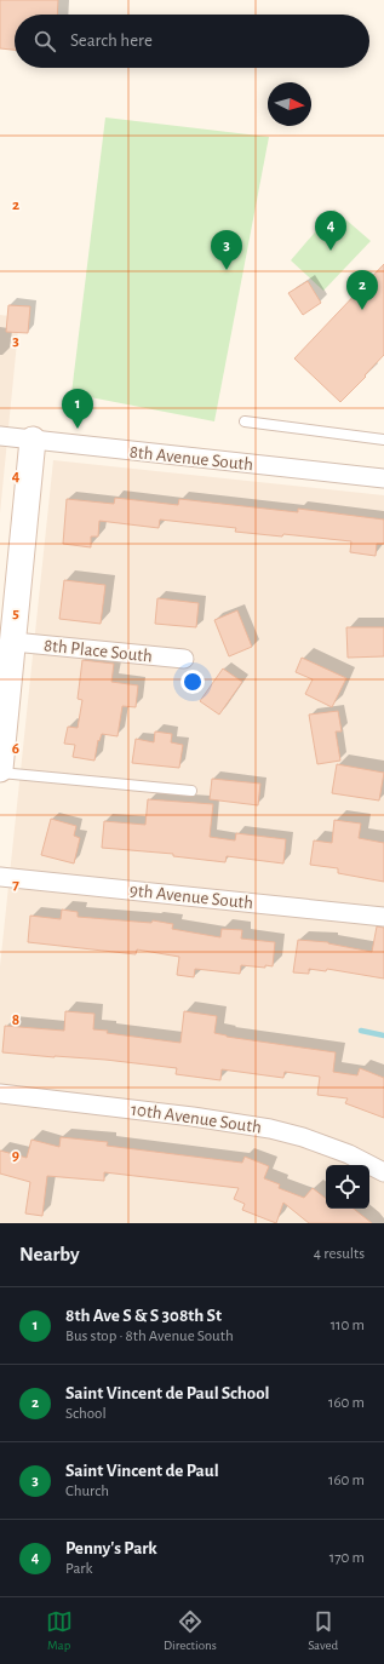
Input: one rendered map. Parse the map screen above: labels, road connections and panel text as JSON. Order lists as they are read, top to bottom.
{
  "streets": {
    "street": [
      "8th Avenue South",
      "8th Place South",
      "9th Avenue South",
      "10th Avenue South"
    ]
  },
  "north": "right",
  "page": {
    "search": "Search here",
    "pins": [
      "4",
      "3",
      "2",
      "1"
    ],
    "heading": ["Nearby", "4 results"],
    "list": [
      {
        "mark": "1",
        "name": "8th Ave S & S 308th St",
        "note": "Bus stop · 8th Avenue South",
        "value": "110 m"
      },
      {
        "mark": "2",
        "name": "Saint Vincent de Paul School",
        "note": "School",
        "value": "160 m"
      },
      {
        "mark": "3",
        "name": "Saint Vincent de Paul",
        "note": "Church",
        "value": "160 m"
      },
      {
        "mark": "4",
        "name": "Penny's Park",
        "note": "Park",
        "value": "170 m"
      }
    ],
    "nav": ["Map", "Directions", "Saved"]
  },
  "grid": {
    "rows": [
      "2",
      "3",
      "4",
      "5",
      "6",
      "7",
      "8",
      "9"
    ]
  }
}
